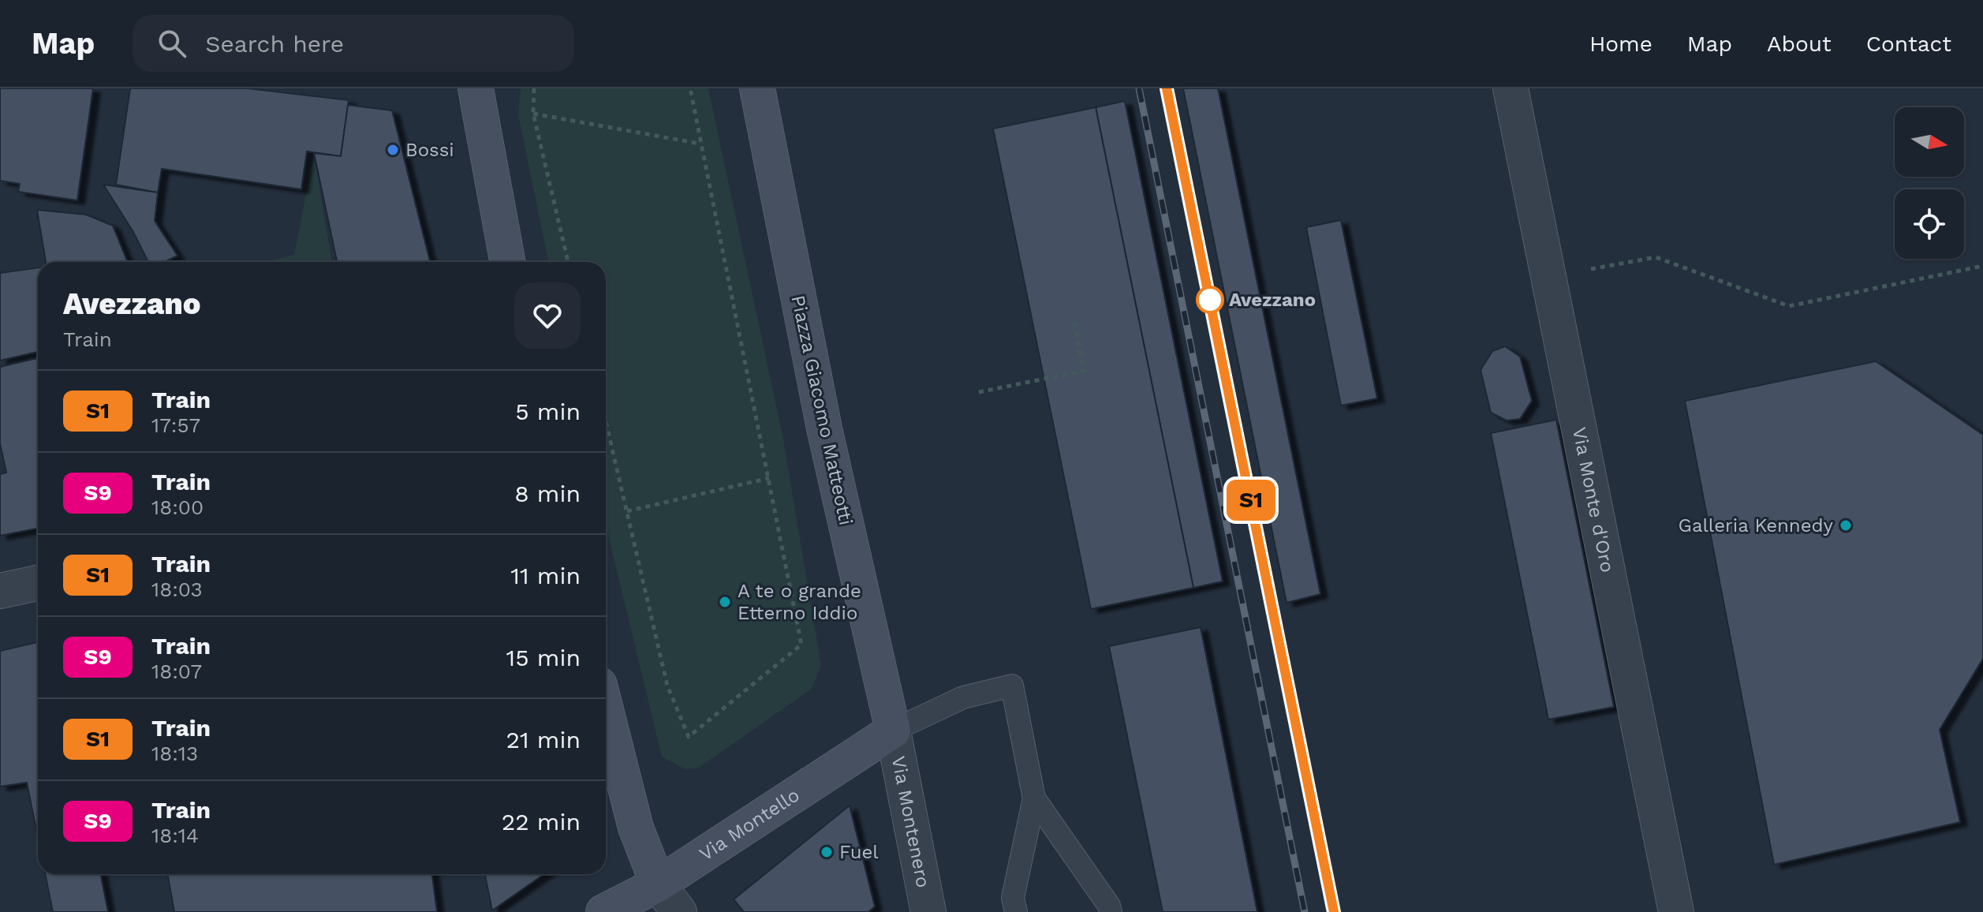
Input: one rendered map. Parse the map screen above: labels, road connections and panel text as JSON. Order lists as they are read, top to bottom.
{
  "streets": {
    "street": [
      "Piazza Giacomo Matteotti",
      "Via Monte d'Oro",
      "Via Montenero",
      "Via Montello"
    ]
  },
  "crossings": [
    ["Piazza Giacomo Matteotti", "Via Montenero"],
    ["Piazza Giacomo Matteotti", "Via Montello"],
    ["Via Montenero", "Via Montello"]
  ],
  "places": [
    "Bossi",
    "Avezzano",
    "Galleria Kennedy",
    "A te o grande Etterno Iddio",
    "Fuel"
  ],
  "north": "right",
  "page": {
    "header": "Map",
    "search": "Search here",
    "nav": [
      "Home",
      "Map",
      "About",
      "Contact"
    ],
    "on_map": "S1",
    "heading": ["Avezzano", "Train"],
    "list": [
      {
        "mark": "S1",
        "name": "Train",
        "note": "17:57",
        "value": "5 min"
      },
      {
        "mark": "S9",
        "name": "Train",
        "note": "18:00",
        "value": "8 min"
      },
      {
        "mark": "S1",
        "name": "Train",
        "note": "18:03",
        "value": "11 min"
      },
      {
        "mark": "S9",
        "name": "Train",
        "note": "18:07",
        "value": "15 min"
      },
      {
        "mark": "S1",
        "name": "Train",
        "note": "18:13",
        "value": "21 min"
      },
      {
        "mark": "S9",
        "name": "Train",
        "note": "18:14",
        "value": "22 min"
      }
    ]
  }
}
